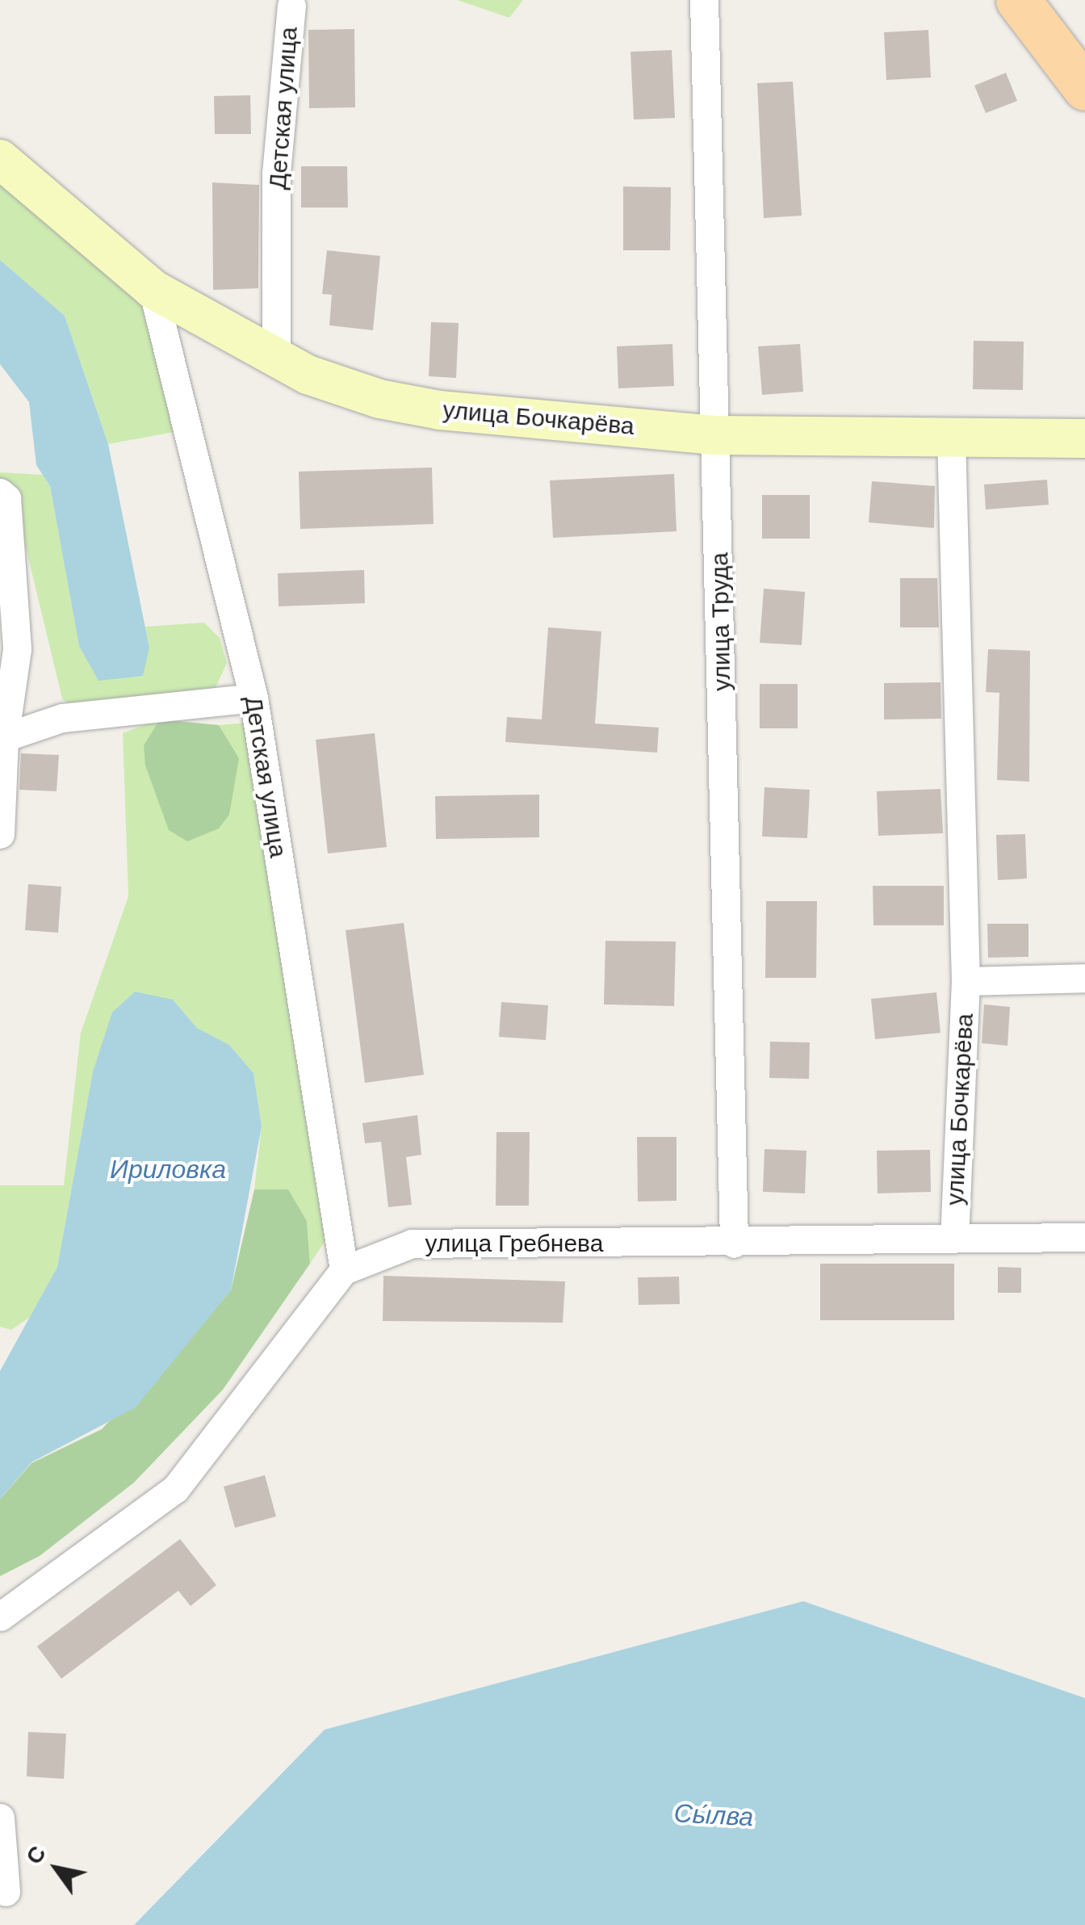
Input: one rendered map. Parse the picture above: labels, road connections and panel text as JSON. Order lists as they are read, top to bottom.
{
  "streets": {
    "street": [
      "Детская улица",
      "улица Бочкарёва",
      "улица Труда",
      "улица Гребнева"
    ]
  },
  "crossings": [
    ["Детская улица", "улица Бочкарёва"],
    ["Детская улица", "улица Гребнева"],
    ["улица Бочкарёва", "улица Труда"],
    ["улица Бочкарёва", "улица Гребнева"],
    ["улица Труда", "улица Гребнева"]
  ],
  "water": ["Ириловка", "Сы́лва"],
  "north": "top left"
}
